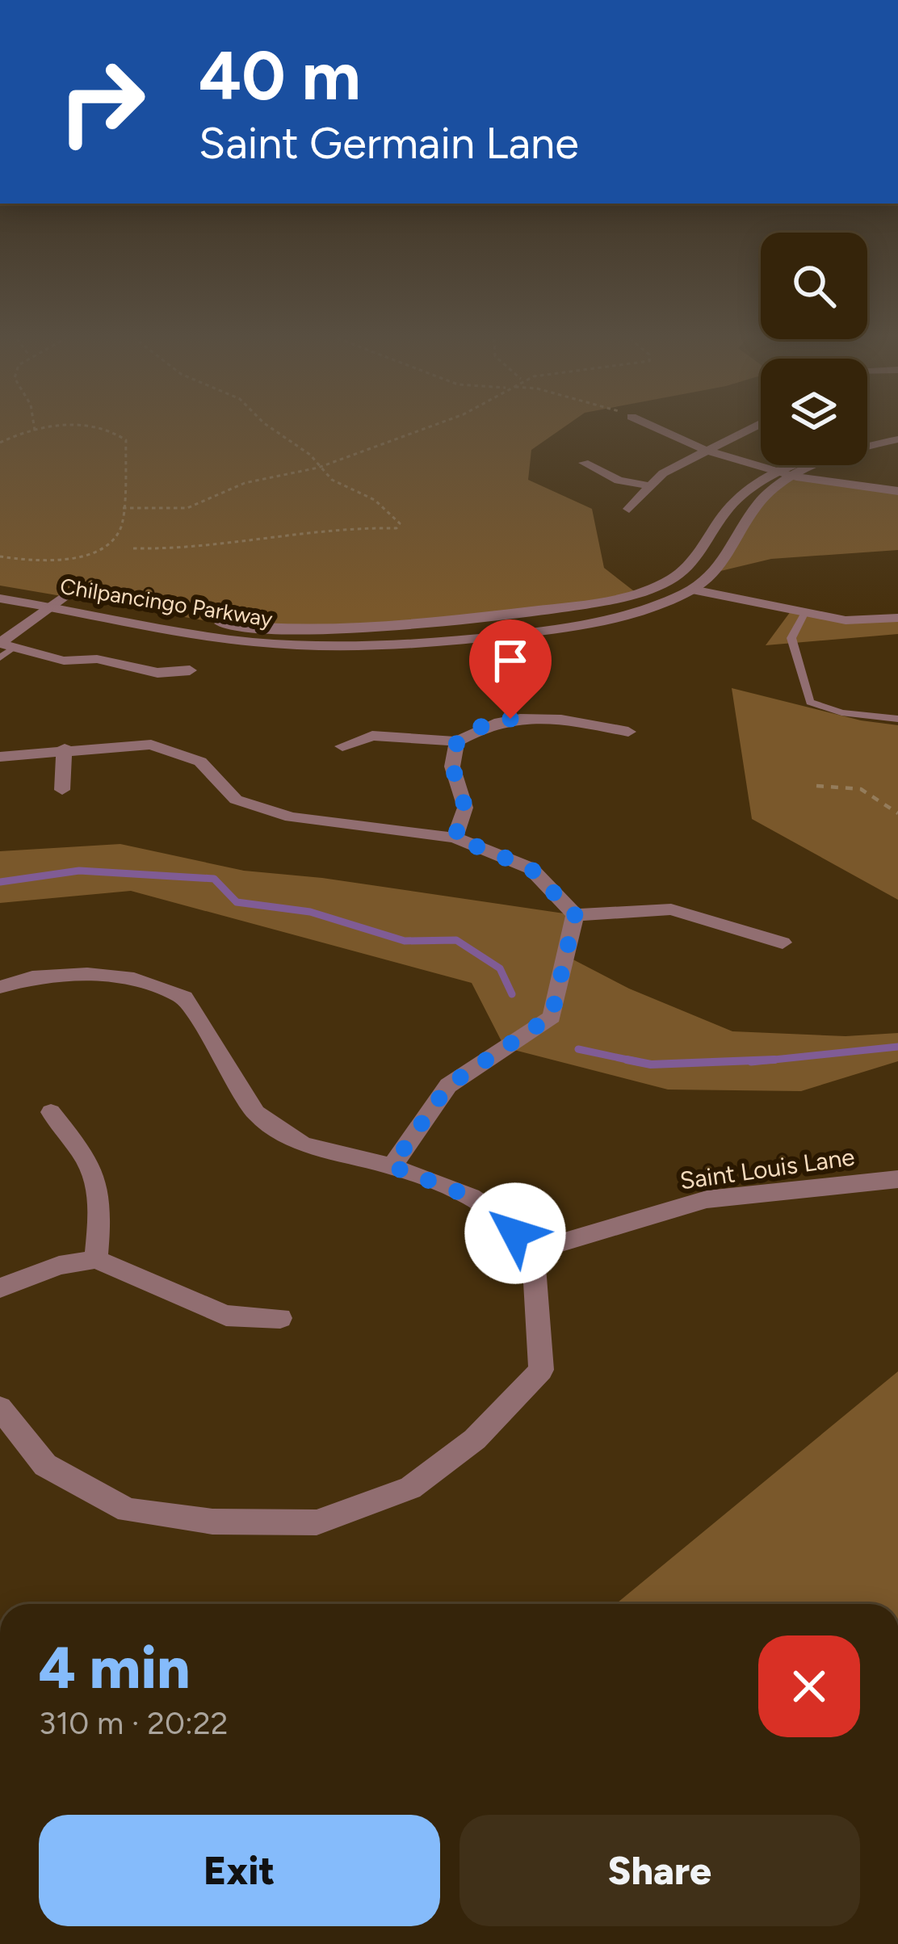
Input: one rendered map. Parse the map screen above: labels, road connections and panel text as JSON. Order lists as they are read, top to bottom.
{
  "streets": {
    "street": ["Chilpancingo Parkway", "Saint Louis Lane"]
  },
  "page": {
    "turn": ["40 m", "Saint Germain Lane"],
    "heading": ["4 min", "310 m · 20:22"],
    "buttons": ["Exit", "Share"]
  }
}
